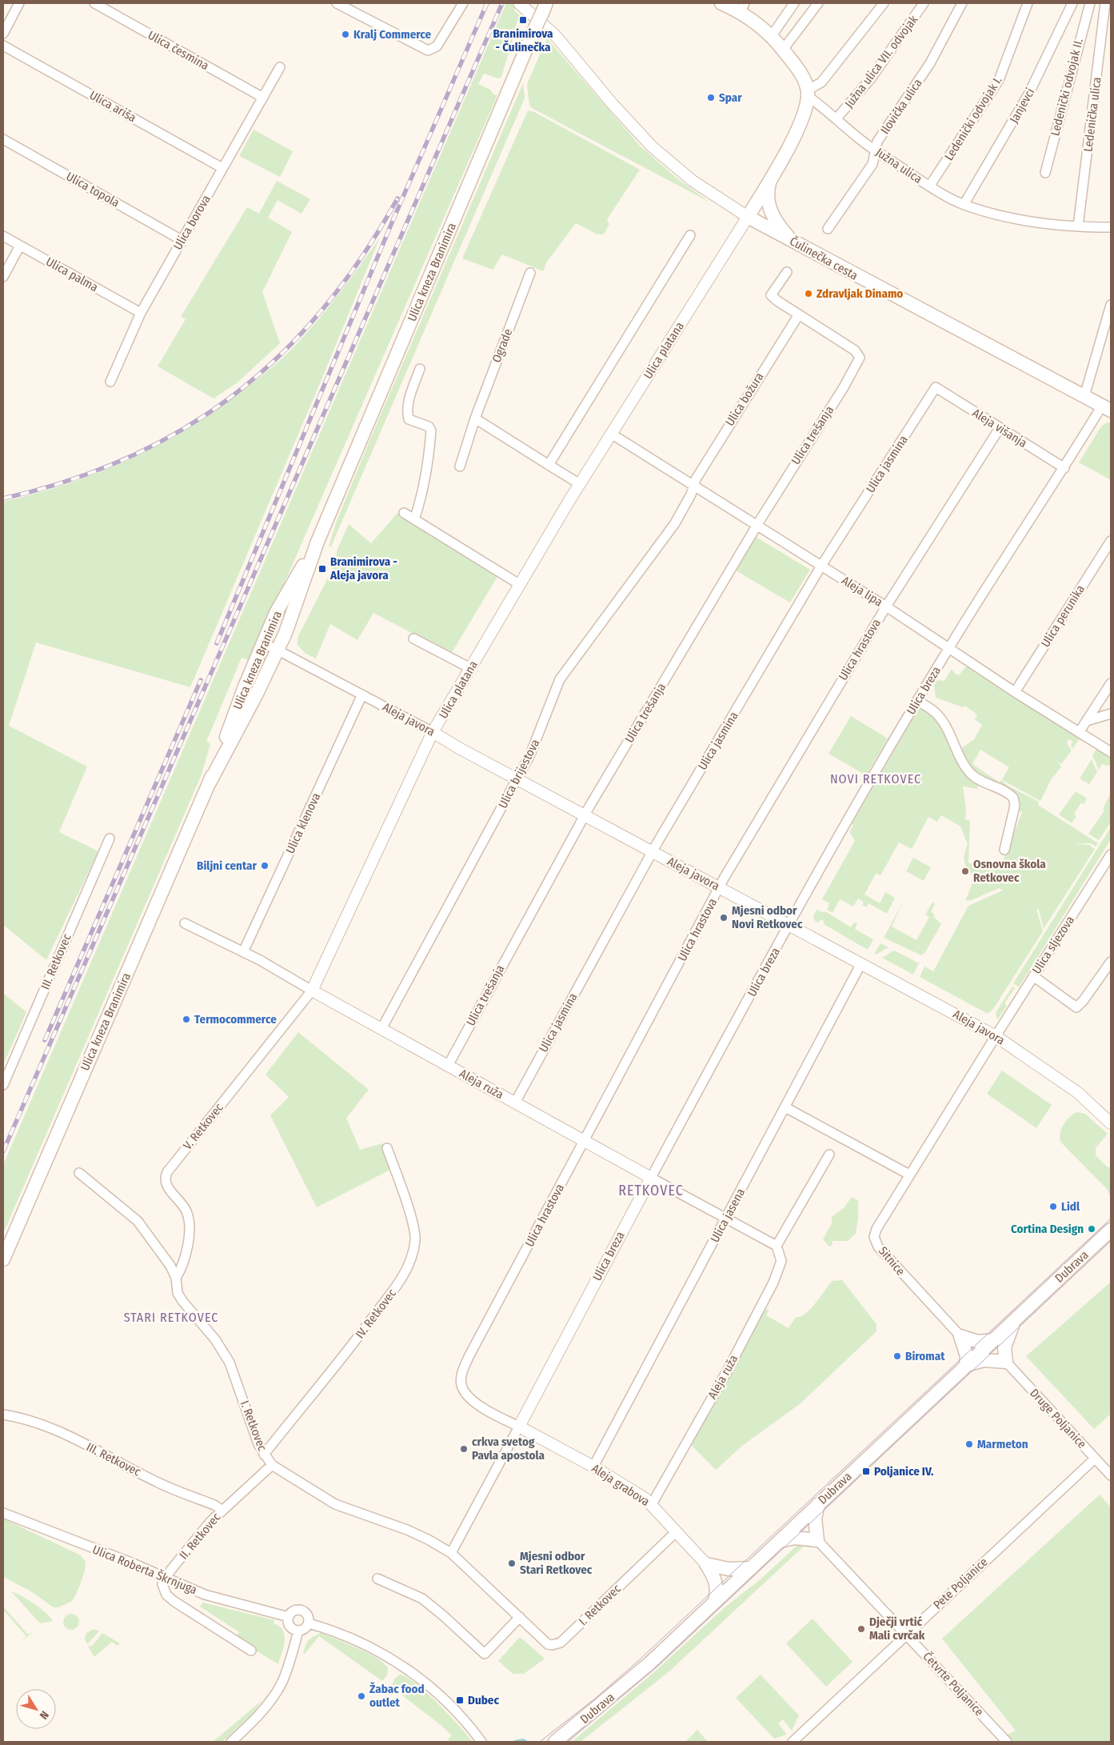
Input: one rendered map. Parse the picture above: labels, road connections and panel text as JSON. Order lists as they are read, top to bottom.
{
  "streets": {
    "main road": [
      "Južna ulica",
      "Čulinečka cesta",
      "Ulica kneza Branimira",
      "Dubrava"
    ],
    "street": [
      "Ulica česmina",
      "Južna ulica VII. odvojak",
      "Ledenički odvojak II.",
      "Janjevci",
      "Ulica ariša",
      "Ilovička ulica",
      "Ledenička ulica",
      "Ledenički odvojak I.",
      "Ulica topola",
      "Ulica borova",
      "Ulica palma",
      "Ograde",
      "Ulica platana",
      "Ulica božura",
      "Aleja višanja",
      "Ulica trešanja",
      "Ulica jasmina",
      "Aleja lipa",
      "Ulica perunika",
      "Ulica hrastova",
      "Ulica breza",
      "Aleja javora",
      "Ulica brijestova",
      "Ulica klenova",
      "Ulica sljezova",
      "III. Retkovec",
      "Aleja ruža",
      "V. Retkovec",
      "Ulica jasena",
      "Sitnice",
      "IV. Retkovec",
      "Druge Poljanice",
      "I. Retkovec",
      "Aleja grabova",
      "II. Retkovec",
      "Ulica Roberta Škrnjuga",
      "Pete Poljanice",
      "Četvrte Poljanice"
    ]
  },
  "crossings": [
    ["Ulica česmina", "Ulica borova"],
    ["Južna ulica VII. odvojak", "Južna ulica"],
    ["Janjevci", "Južna ulica"],
    ["Ulica ariša", "Ulica borova"],
    ["Ilovička ulica", "Južna ulica"],
    ["Ledenička ulica", "Južna ulica"],
    ["Ledenički odvojak I.", "Južna ulica"],
    ["Ulica topola", "Ulica borova"],
    ["Ulica borova", "Ulica palma"],
    ["Čulinečka cesta", "Ulica platana"],
    ["Čulinečka cesta", "Ulica breza"],
    ["Ulica kneza Branimira", "Aleja javora"],
    ["Ulica platana", "Aleja lipa"],
    ["Ulica platana", "Aleja javora"],
    ["Ulica platana", "Aleja ruža"],
    ["Ulica platana", "V. Retkovec"],
    ["Ulica božura", "Ulica trešanja"],
    ["Ulica božura", "Aleja lipa"],
    ["Ulica božura", "Ulica brijestova"],
    ["Aleja višanja", "Ulica jasmina"],
    ["Aleja višanja", "Ulica hrastova"],
    ["Aleja višanja", "Ulica breza"],
    ["Ulica trešanja", "Aleja lipa"],
    ["Ulica trešanja", "Aleja javora"],
    ["Ulica trešanja", "Aleja ruža"],
    ["Ulica jasmina", "Aleja lipa"],
    ["Ulica jasmina", "Aleja javora"],
    ["Ulica jasmina", "Aleja ruža"],
    ["Aleja lipa", "Ulica perunika"],
    ["Aleja lipa", "Ulica hrastova"],
    ["Aleja lipa", "Ulica breza"],
    ["Aleja lipa", "Ulica brijestova"],
    ["Ulica hrastova", "Ulica breza"],
    ["Ulica hrastova", "Aleja javora"],
    ["Ulica hrastova", "Aleja ruža"],
    ["Ulica hrastova", "Aleja grabova"],
    ["Ulica breza", "Aleja javora"],
    ["Ulica breza", "Aleja ruža"],
    ["Ulica breza", "I. Retkovec"],
    ["Ulica breza", "Aleja grabova"],
    ["Aleja javora", "Ulica brijestova"],
    ["Aleja javora", "Ulica klenova"],
    ["Aleja javora", "Ulica sljezova"],
    ["Aleja javora", "Ulica jasena"],
    ["Aleja javora", "Sitnice"],
    ["Ulica brijestova", "Aleja ruža"],
    ["Ulica klenova", "Aleja ruža"],
    ["Ulica sljezova", "Sitnice"],
    ["III. Retkovec", "II. Retkovec"],
    ["Aleja ruža", "V. Retkovec"],
    ["Aleja ruža", "Ulica jasena"],
    ["Aleja ruža", "Aleja grabova"],
    ["V. Retkovec", "I. Retkovec"],
    ["Ulica jasena", "Aleja grabova"],
    ["IV. Retkovec", "I. Retkovec"],
    ["Druge Poljanice", "Pete Poljanice"],
    ["I. Retkovec", "Aleja grabova"],
    ["I. Retkovec", "II. Retkovec"],
    ["II. Retkovec", "Ulica Roberta Škrnjuga"],
    ["Pete Poljanice", "Četvrte Poljanice"]
  ],
  "districts": ["NOVI RETKOVEC", "RETKOVEC", "STARI RETKOVEC"],
  "places": {
    "transit": [
      "Branimirova - Čulinečka",
      "Branimirova - Aleja javora",
      "Poljanice IV.",
      "Dubec"
    ],
    "other": [
      "Kralj Commerce",
      "Spar",
      "Zdravljak Dinamo",
      "Biljni centar",
      "Osnovna škola Retkovec",
      "Mjesni odbor Novi Retkovec",
      "Termocommerce",
      "Lidl",
      "Cortina Design",
      "Biromat",
      "Marmeton",
      "crkva svetog Pavla apostola",
      "Mjesni odbor Stari Retkovec",
      "Dječji vrtić Mali cvrčak",
      "Žabac food outlet"
    ]
  },
  "north": "bottom right"
}
